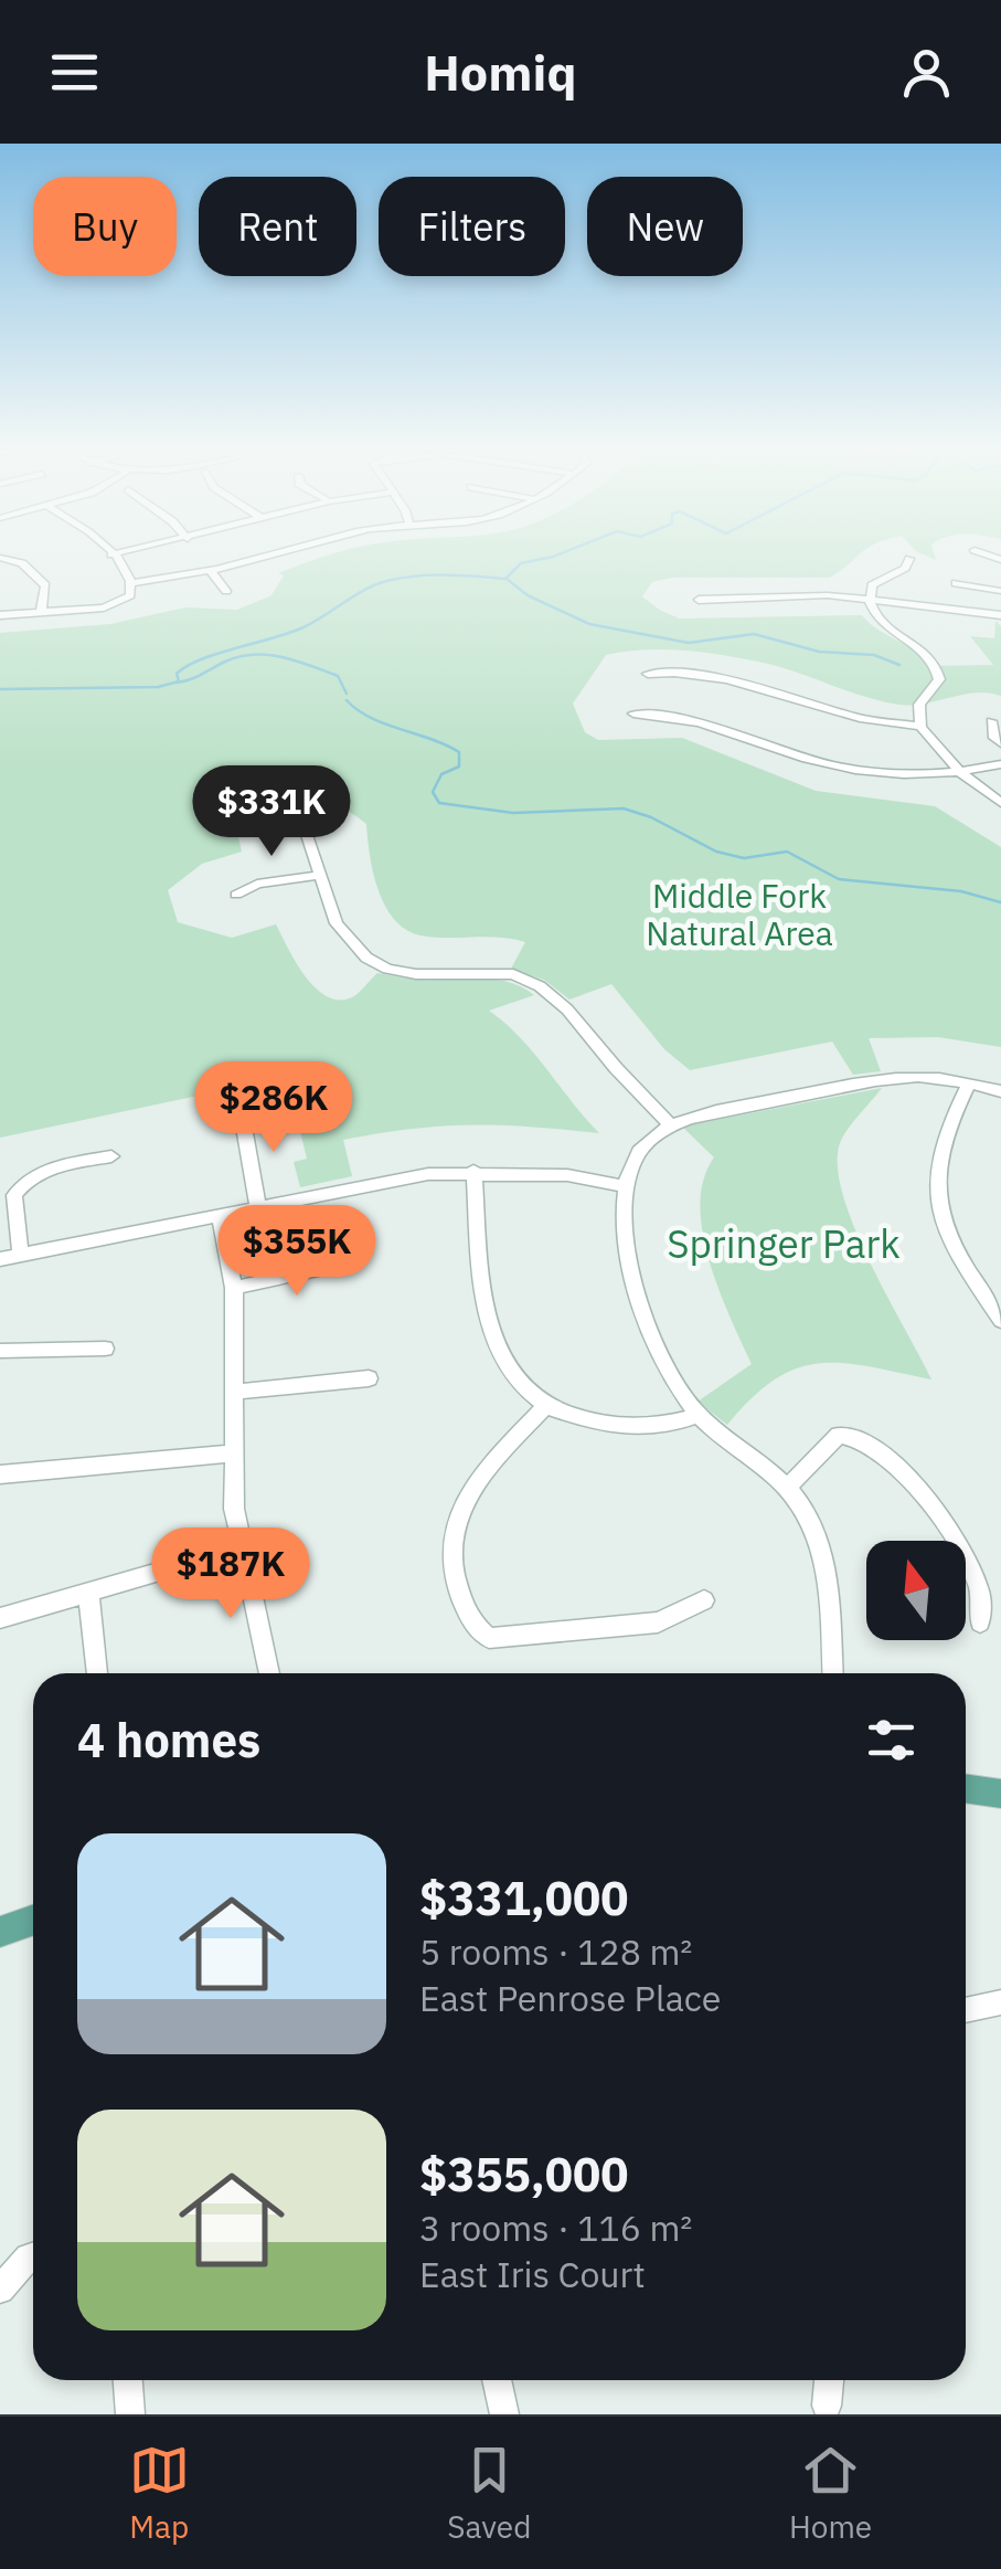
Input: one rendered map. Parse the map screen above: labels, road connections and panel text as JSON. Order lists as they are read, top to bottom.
{
  "parks": ["Middle Fork Natural Area", "Springer Park"],
  "north": "top",
  "page": {
    "header": "Homiq",
    "chip": [
      "Buy",
      "Rent",
      "Filters",
      "New"
    ],
    "price": [
      "$331K",
      "$286K",
      "$355K",
      "$187K"
    ],
    "heading": "4 homes",
    "list": [
      {
        "name": "$331,000",
        "note": "5 rooms · 128 m² · East Penrose Place"
      },
      {
        "name": "$355,000",
        "note": "3 rooms · 116 m² · East Iris Court"
      }
    ],
    "tabs": ["Map", "Saved", "Home"]
  }
}
